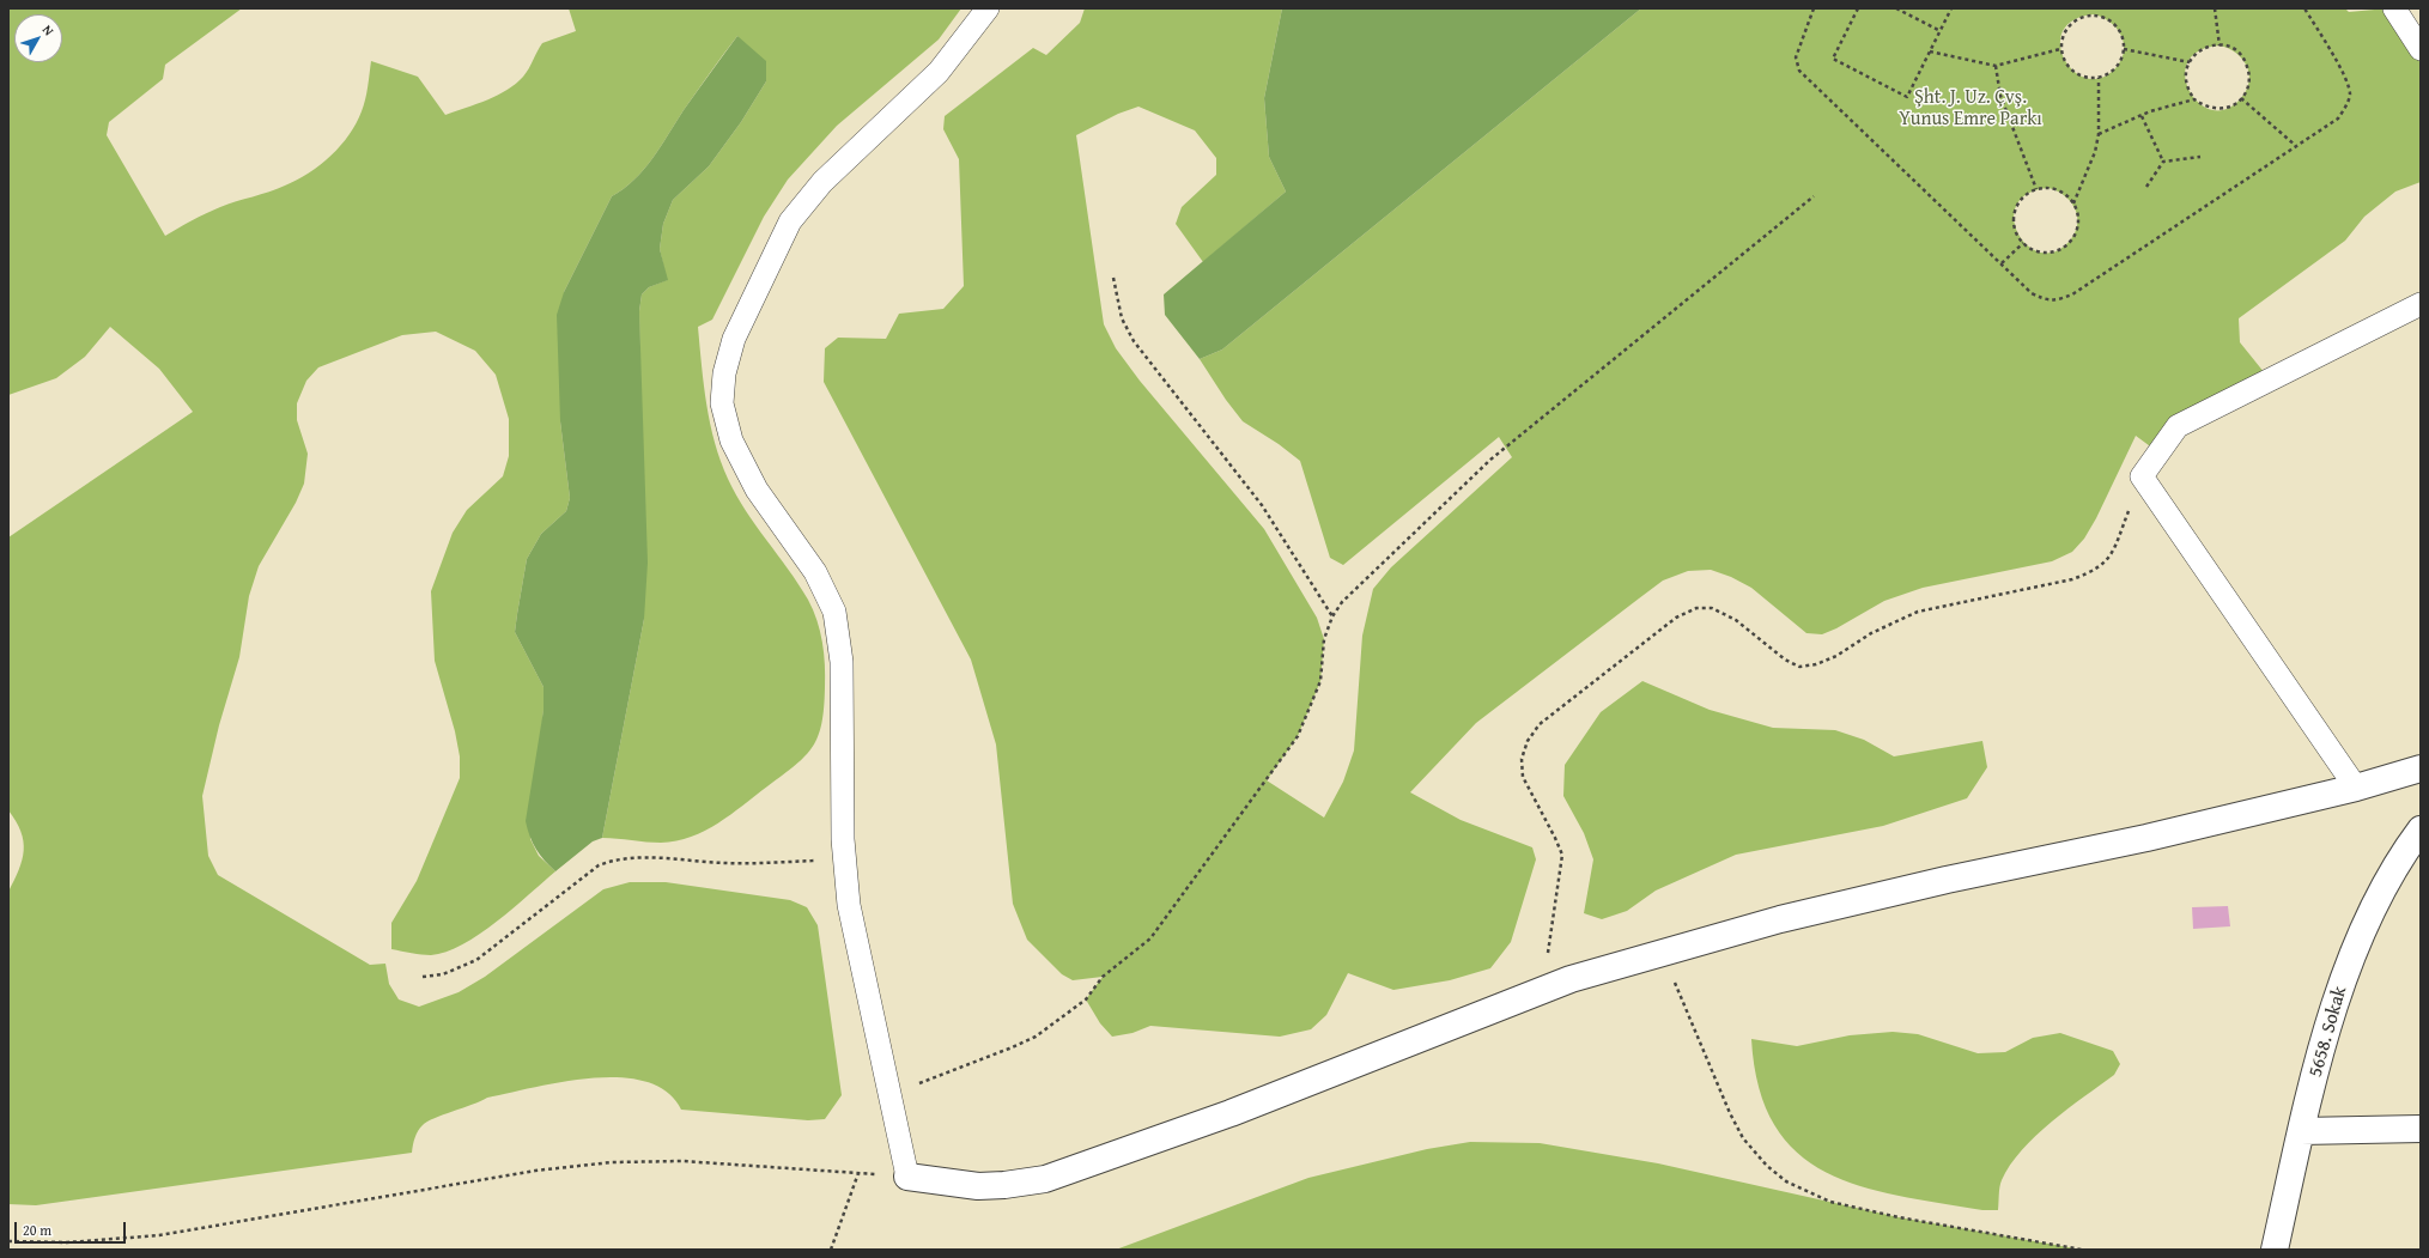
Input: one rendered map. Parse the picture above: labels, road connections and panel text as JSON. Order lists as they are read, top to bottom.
{
  "streets": {
    "street": ["5658. Sokak"]
  },
  "parks": ["Şht. J. Uz. Çvş. Yunus Emre Parkı"],
  "scale_bar": "20 m",
  "north": "top right"
}
